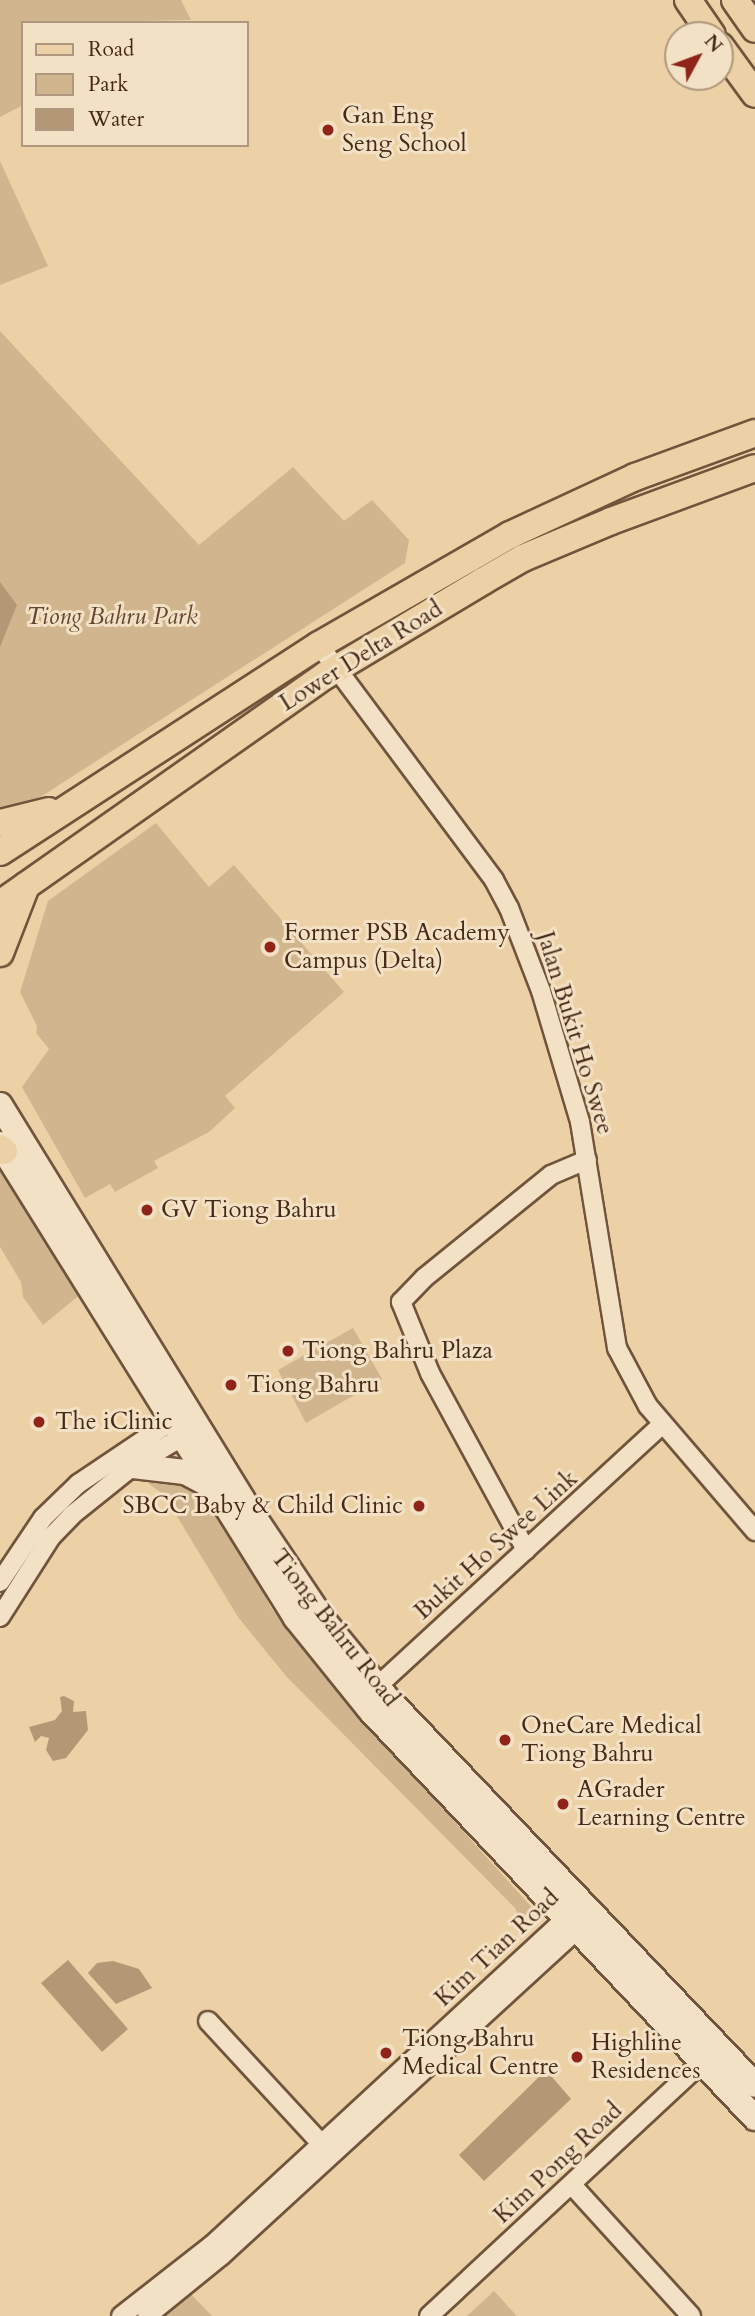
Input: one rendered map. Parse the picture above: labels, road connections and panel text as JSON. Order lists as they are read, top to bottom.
{
  "streets": {
    "main road": ["Lower Delta Road", "Tiong Bahru Road"],
    "street": [
      "Jalan Bukit Ho Swee",
      "Bukit Ho Swee Link",
      "Kim Tian Road",
      "Kim Pong Road"
    ]
  },
  "crossings": [
    ["Lower Delta Road", "Jalan Bukit Ho Swee"],
    ["Jalan Bukit Ho Swee", "Bukit Ho Swee Link"],
    ["Bukit Ho Swee Link", "Tiong Bahru Road"],
    ["Tiong Bahru Road", "Kim Tian Road"],
    ["Tiong Bahru Road", "Kim Pong Road"]
  ],
  "parks": ["Tiong Bahru Park"],
  "places": [
    "Gan Eng Seng School",
    "Former PSB Academy Campus (Delta)",
    "GV Tiong Bahru",
    "Tiong Bahru Plaza",
    "Tiong Bahru",
    "The iClinic",
    "SBCC Baby & Child Clinic",
    "OneCare Medical Tiong Bahru",
    "AGrader Learning Centre",
    "Tiong Bahru Medical Centre",
    "Highline Residences"
  ],
  "legend": ["Road", "Park", "Water"],
  "north": "top right"
}
